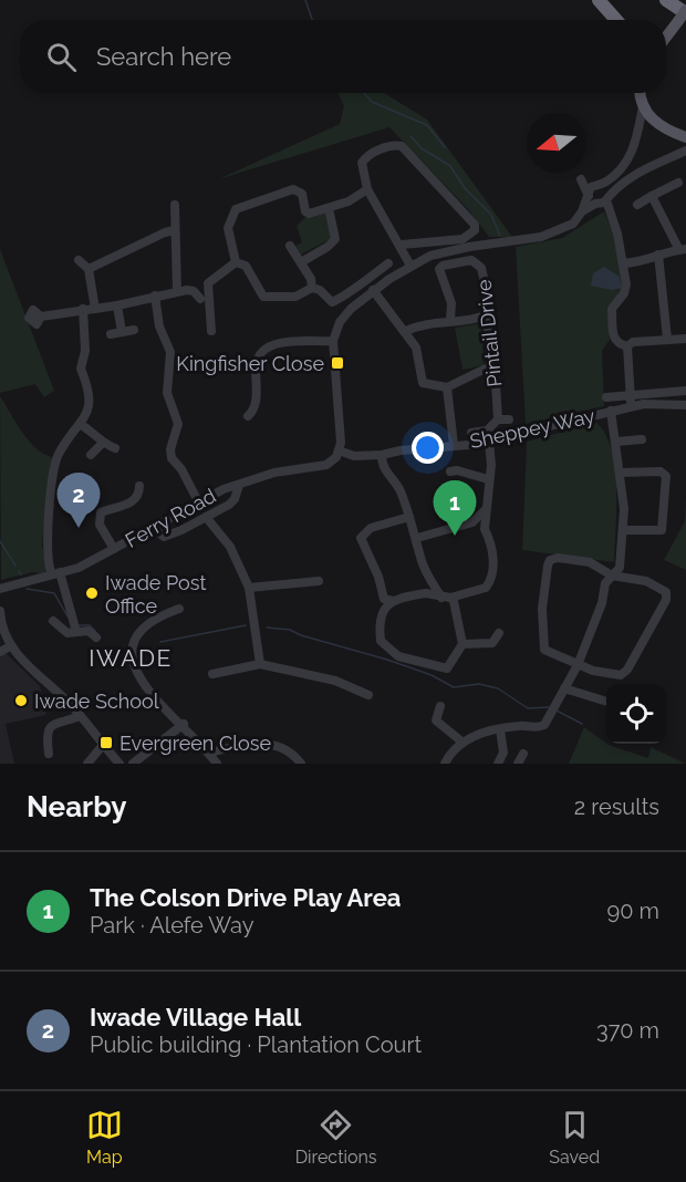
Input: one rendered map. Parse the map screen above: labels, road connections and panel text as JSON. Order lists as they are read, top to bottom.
{
  "streets": {
    "street": ["Pintail Drive", "Sheppey Way", "Ferry Road"]
  },
  "crossings": [
    ["Sheppey Way", "Ferry Road"]
  ],
  "districts": ["IWADE"],
  "places": {
    "transit": ["Kingfisher Close", "Evergreen Close"],
    "other": ["Iwade Post Office", "Iwade School"]
  },
  "north": "left",
  "page": {
    "search": "Search here",
    "pins": ["2", "1"],
    "heading": ["Nearby", "2 results"],
    "list": [
      {
        "mark": "1",
        "name": "The Colson Drive Play Area",
        "note": "Park · Alefe Way",
        "value": "90 m"
      },
      {
        "mark": "2",
        "name": "Iwade Village Hall",
        "note": "Public building · Plantation Court",
        "value": "370 m"
      }
    ],
    "nav": ["Map", "Directions", "Saved"]
  }
}
